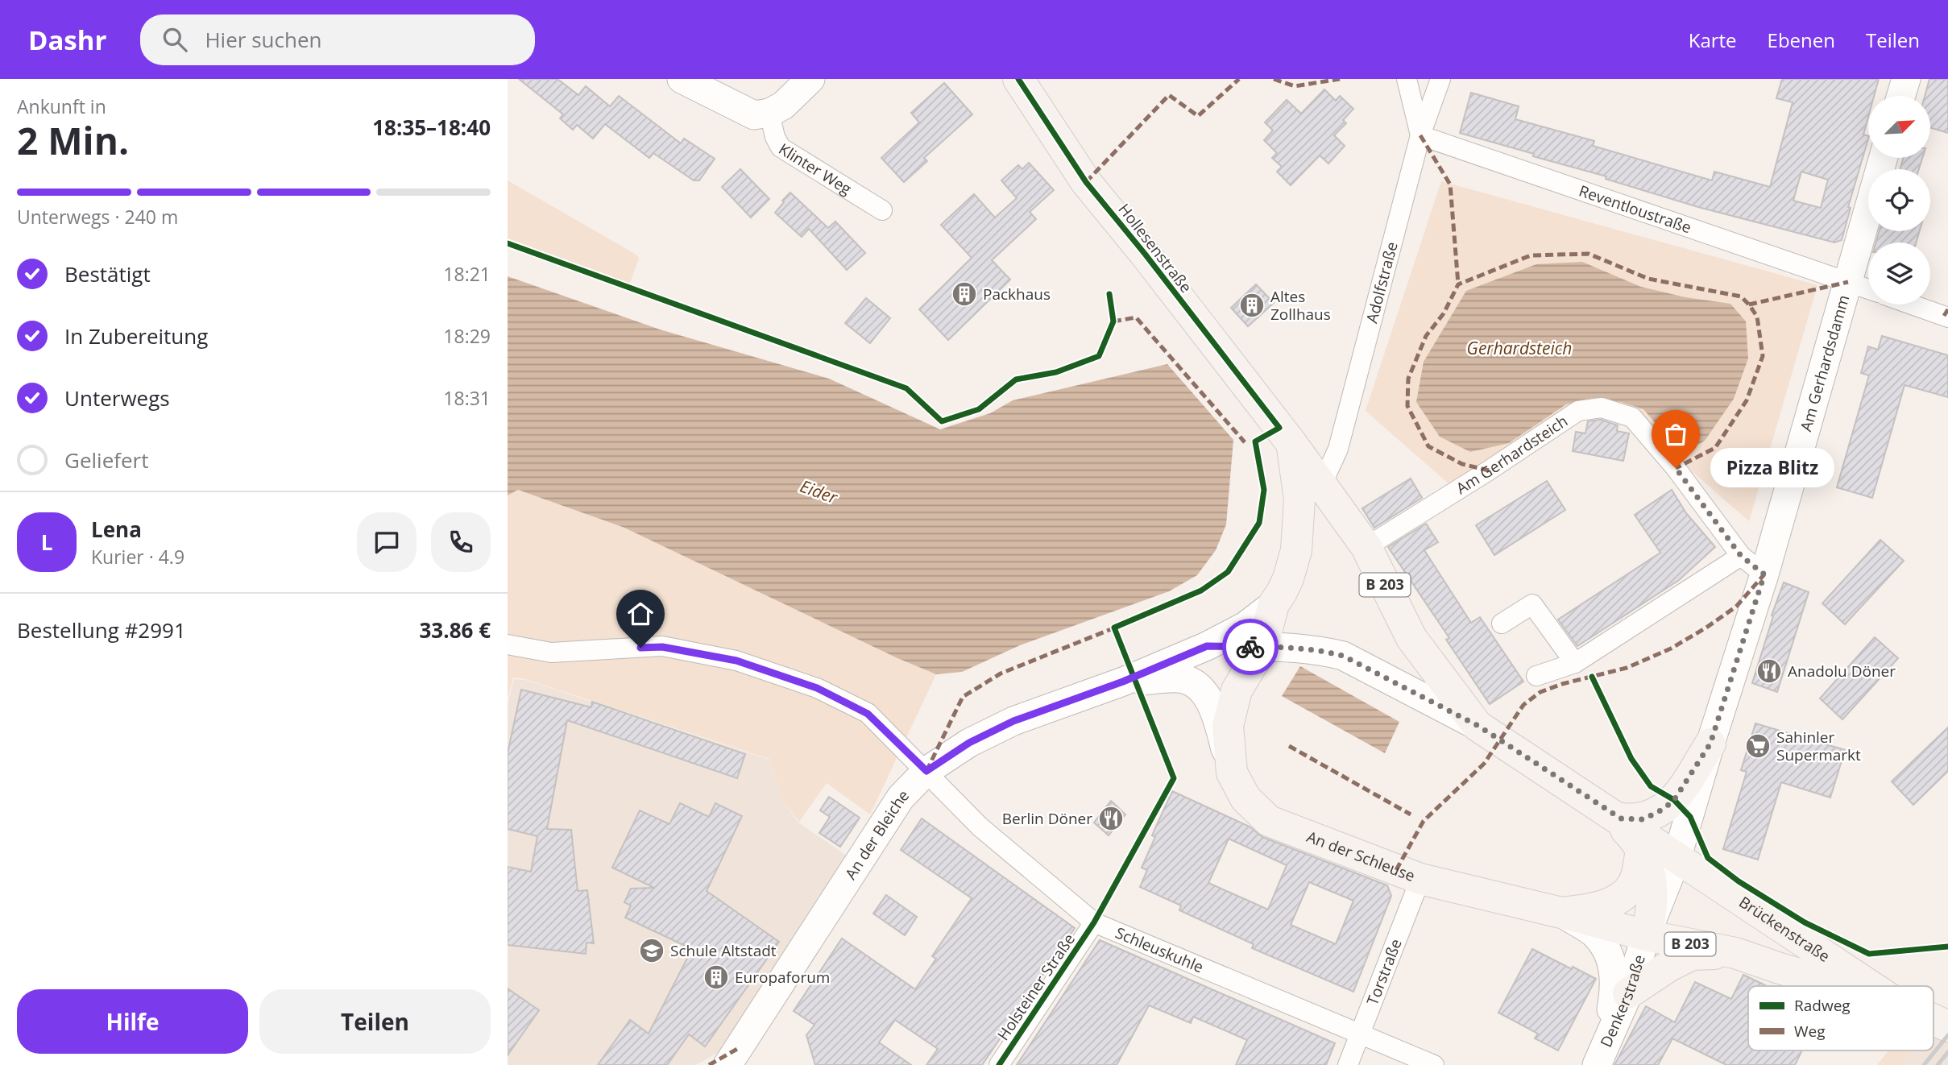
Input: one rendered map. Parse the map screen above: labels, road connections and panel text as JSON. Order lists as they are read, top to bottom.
{
  "streets": {
    "main road": [
      "Hollesenstraße",
      "Am Gerhardsdamm",
      "B 203",
      "An der Bleiche",
      "An der Schleuse",
      "Brückenstraße",
      "Denkerstraße"
    ],
    "street": [
      "Klinter Weg",
      "Reventloustraße",
      "Adolfstraße",
      "Am Gerhardsteich",
      "Schleuskuhle",
      "Torstraße",
      "Holsteiner Straße"
    ]
  },
  "crossings": [
    ["Reventloustraße", "Adolfstraße"],
    ["Reventloustraße", "Am Gerhardsdamm"],
    ["Hollesenstraße", "B 203"],
    ["Hollesenstraße", "An der Bleiche"],
    ["Hollesenstraße", "An der Schleuse"],
    ["Adolfstraße", "B 203"],
    ["Am Gerhardsdamm", "Am Gerhardsteich"],
    ["Am Gerhardsdamm", "B 203"],
    ["Am Gerhardsdamm", "Brückenstraße"],
    ["Am Gerhardsteich", "B 203"],
    ["B 203", "An der Bleiche"],
    ["B 203", "Brückenstraße"],
    ["An der Bleiche", "An der Schleuse"],
    ["An der Bleiche", "Schleuskuhle"],
    ["An der Schleuse", "Brückenstraße"],
    ["An der Schleuse", "Torstraße"],
    ["An der Schleuse", "Denkerstraße"],
    ["Brückenstraße", "Denkerstraße"],
    ["Schleuskuhle", "Torstraße"],
    ["Schleuskuhle", "Holsteiner Straße"]
  ],
  "water": ["Gerhardsteich", "Eider"],
  "places": {
    "building": ["Packhaus", "Altes Zollhaus", "Europaforum"],
    "other": ["Pizza Blitz"],
    "restaurant": ["Anadolu Döner", "Berlin Döner"],
    "supermarket": ["Sahinler Supermarkt"],
    "school or university": ["Schule Altstadt"]
  },
  "legend": ["Radweg", "Weg"],
  "north": "top right",
  "page": {
    "header": "Dashr",
    "search": "Hier suchen",
    "nav": ["Karte", "Ebenen", "Teilen"],
    "heading": ["2 Min.", "Ankunft in", "18:35–18:40"],
    "panel": [
      "Lena",
      "Kurier · 4.9",
      "Bestellung #2991",
      "33.86 €"
    ],
    "bar": "Unterwegs · 240 m",
    "list": [
      ["Bestätigt", "18:21"],
      ["In Zubereitung", "18:29"],
      ["Unterwegs", "18:31"],
      "Geliefert"
    ],
    "bubble": "Pizza Blitz",
    "round": "L",
    "buttons": ["Hilfe", "Teilen"]
  }
}
